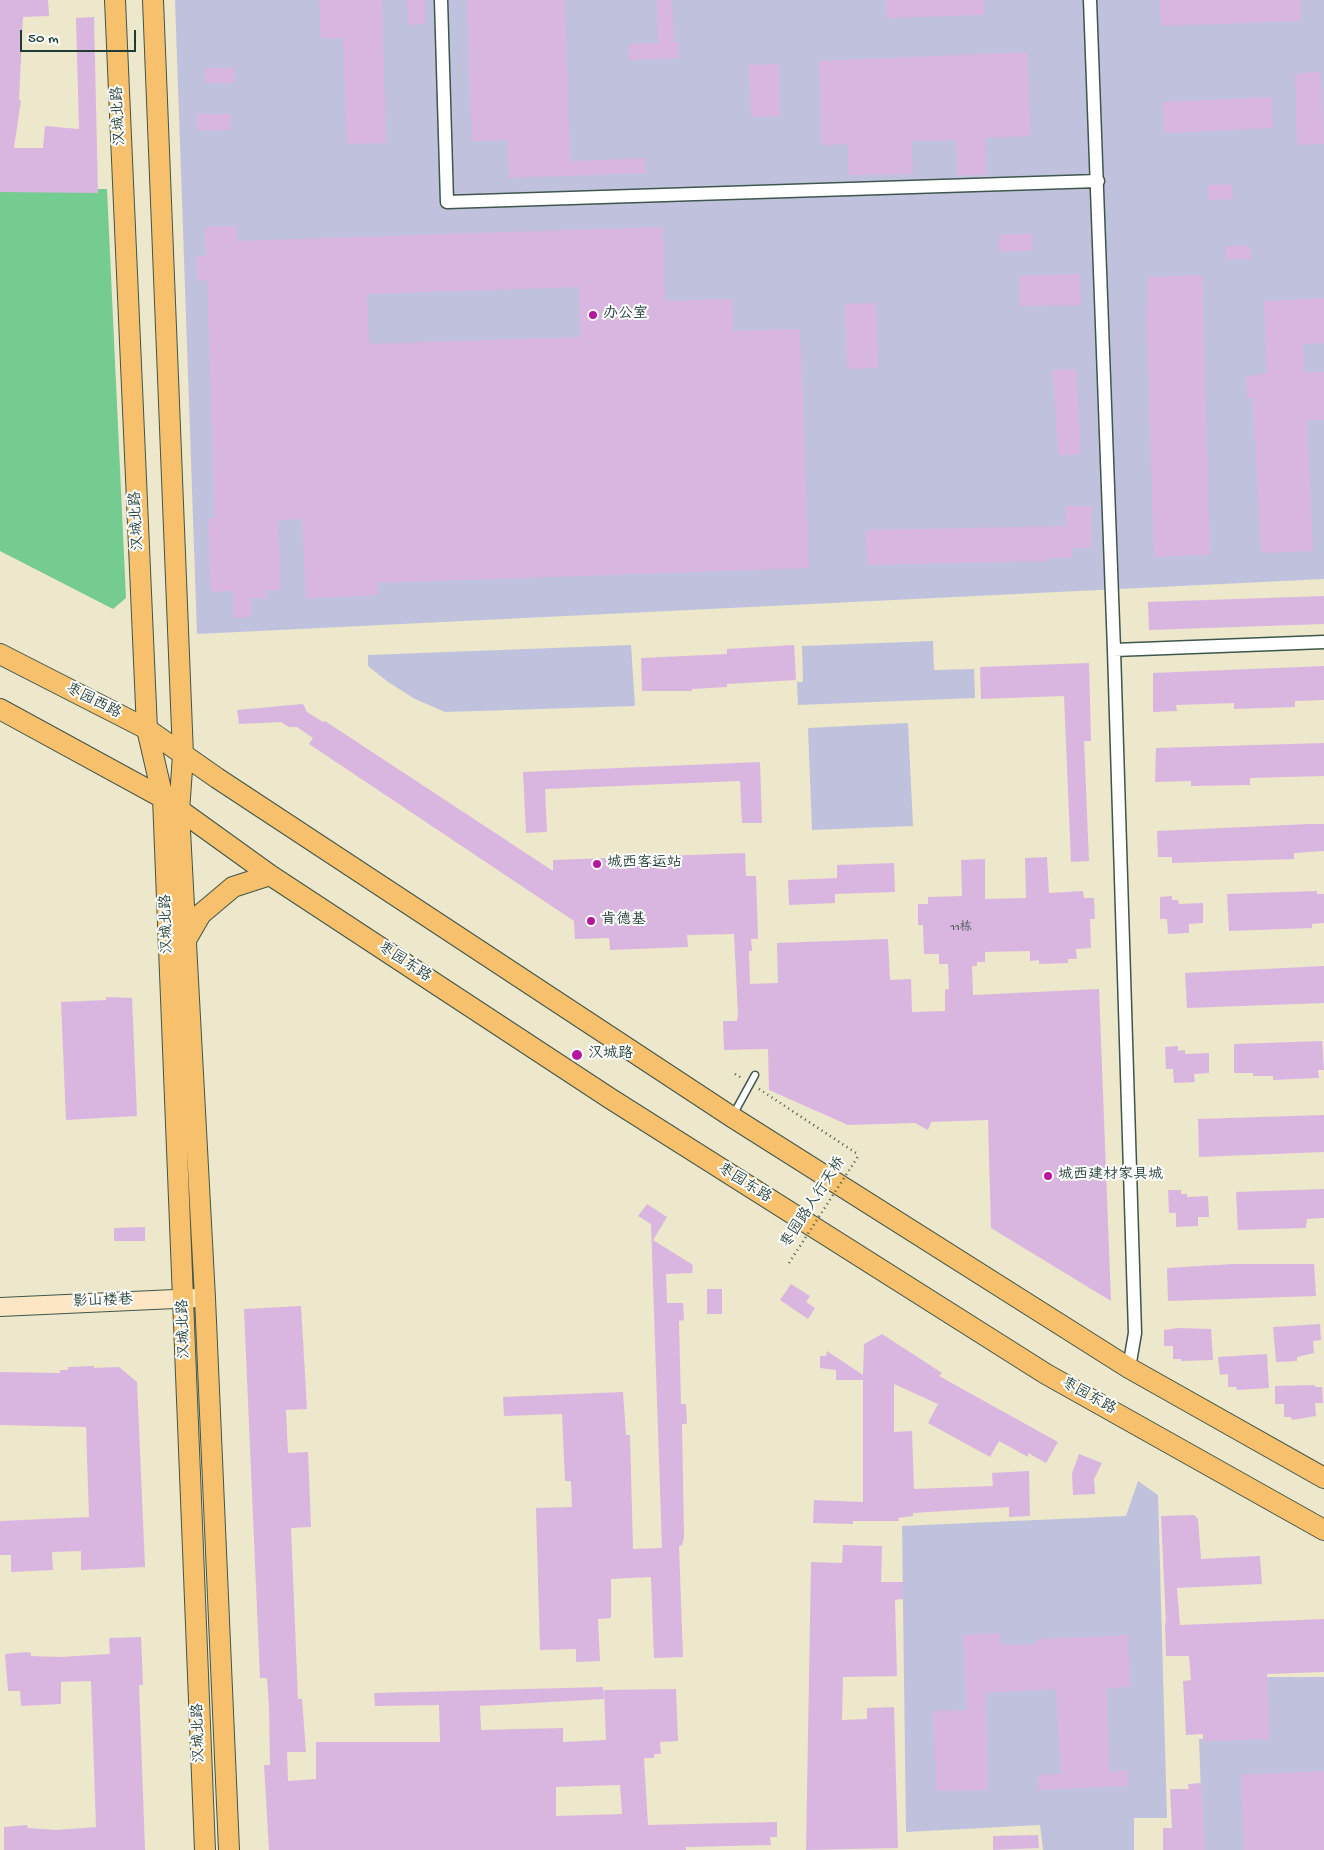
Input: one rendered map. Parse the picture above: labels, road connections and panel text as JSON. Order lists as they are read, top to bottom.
{
  "streets": {
    "main road": ["汉城北路", "枣园西路", "枣园东路"],
    "street": ["影山楼巷"],
    "path": ["枣园路人行天桥"]
  },
  "crossings": [
    ["汉城北路", "枣园西路"],
    ["汉城北路", "枣园东路"],
    ["汉城北路", "影山楼巷"]
  ],
  "places": [
    "办公室",
    "城西客运站",
    "肯德基",
    "汉城路",
    "城西建材家具城"
  ],
  "house_numbers": ["11栋"],
  "scale_bar": "50 m"
}
